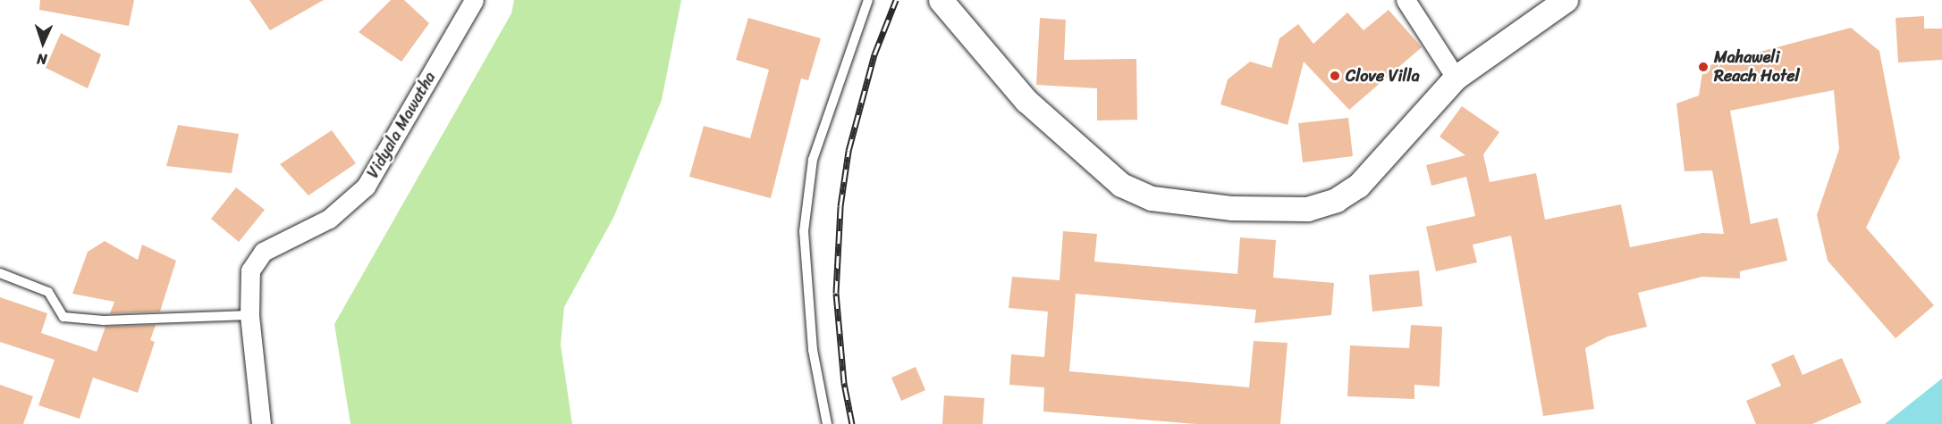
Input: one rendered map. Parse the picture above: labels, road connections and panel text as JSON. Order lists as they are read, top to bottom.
{
  "streets": {
    "street": ["Vidyala Mawatha"]
  },
  "places": ["Mahaweli Reach Hotel", "Clove Villa"],
  "north": "bottom"
}
